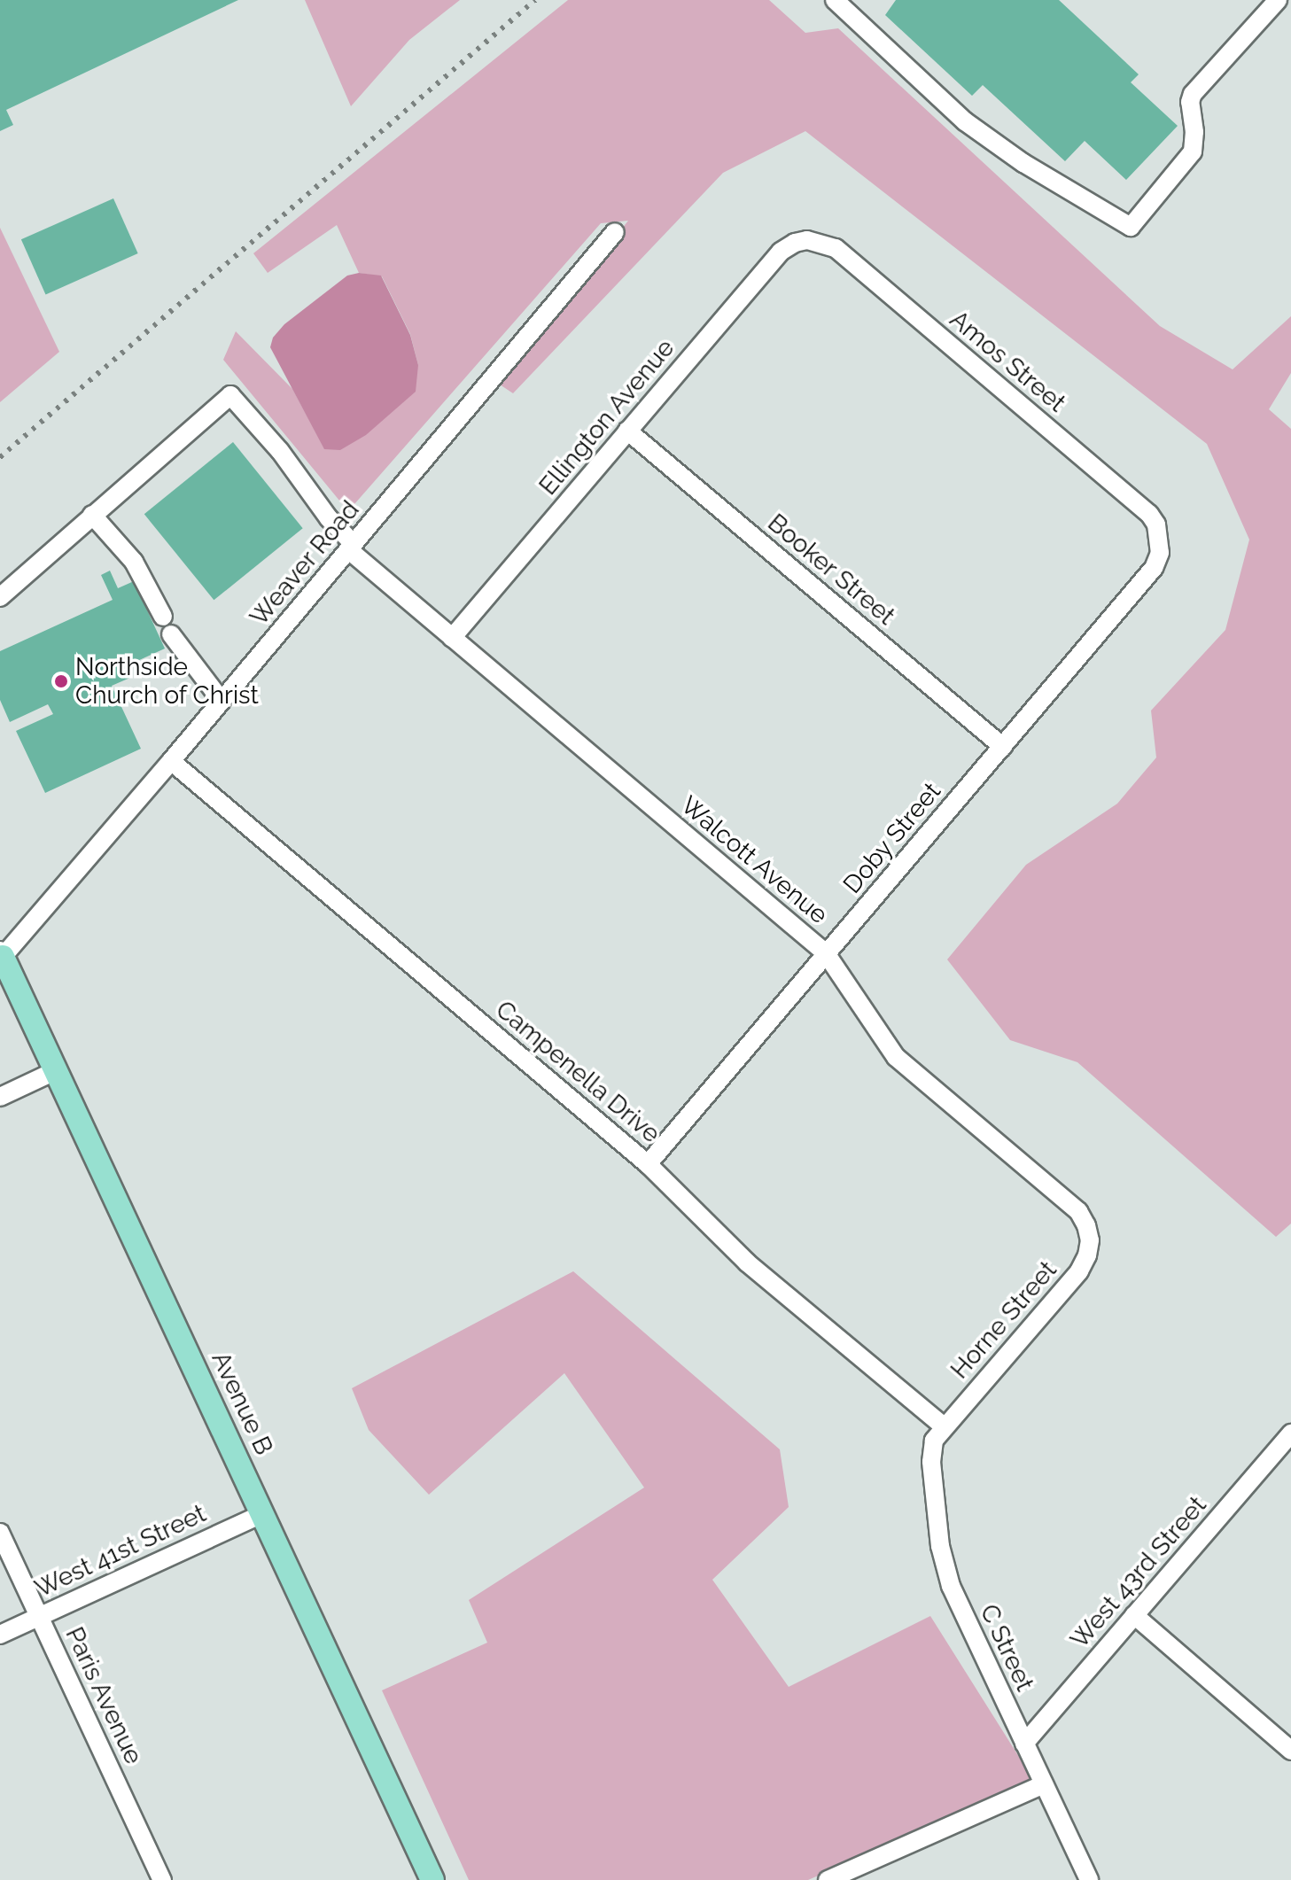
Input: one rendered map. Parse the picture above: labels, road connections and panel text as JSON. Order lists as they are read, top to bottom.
{
  "streets": {
    "main road": ["Avenue B"],
    "street": [
      "Amos Street",
      "Ellington Avenue",
      "Weaver Road",
      "Booker Street",
      "Doby Street",
      "Walcott Avenue",
      "Campenella Drive",
      "Horne Street",
      "West 41st Street",
      "West 43rd Street",
      "C Street",
      "Paris Avenue"
    ]
  },
  "crossings": [
    ["Amos Street", "Ellington Avenue"],
    ["Amos Street", "Doby Street"],
    ["Ellington Avenue", "Booker Street"],
    ["Ellington Avenue", "Walcott Avenue"],
    ["Weaver Road", "Walcott Avenue"],
    ["Weaver Road", "Campenella Drive"],
    ["Weaver Road", "Avenue B"],
    ["Booker Street", "Doby Street"],
    ["Doby Street", "Walcott Avenue"],
    ["Doby Street", "Campenella Drive"],
    ["Walcott Avenue", "Horne Street"],
    ["Campenella Drive", "Horne Street"],
    ["Campenella Drive", "C Street"],
    ["Horne Street", "C Street"],
    ["Avenue B", "West 41st Street"],
    ["West 41st Street", "Paris Avenue"],
    ["West 43rd Street", "C Street"]
  ],
  "places": ["Northside Church of Christ"]
}
